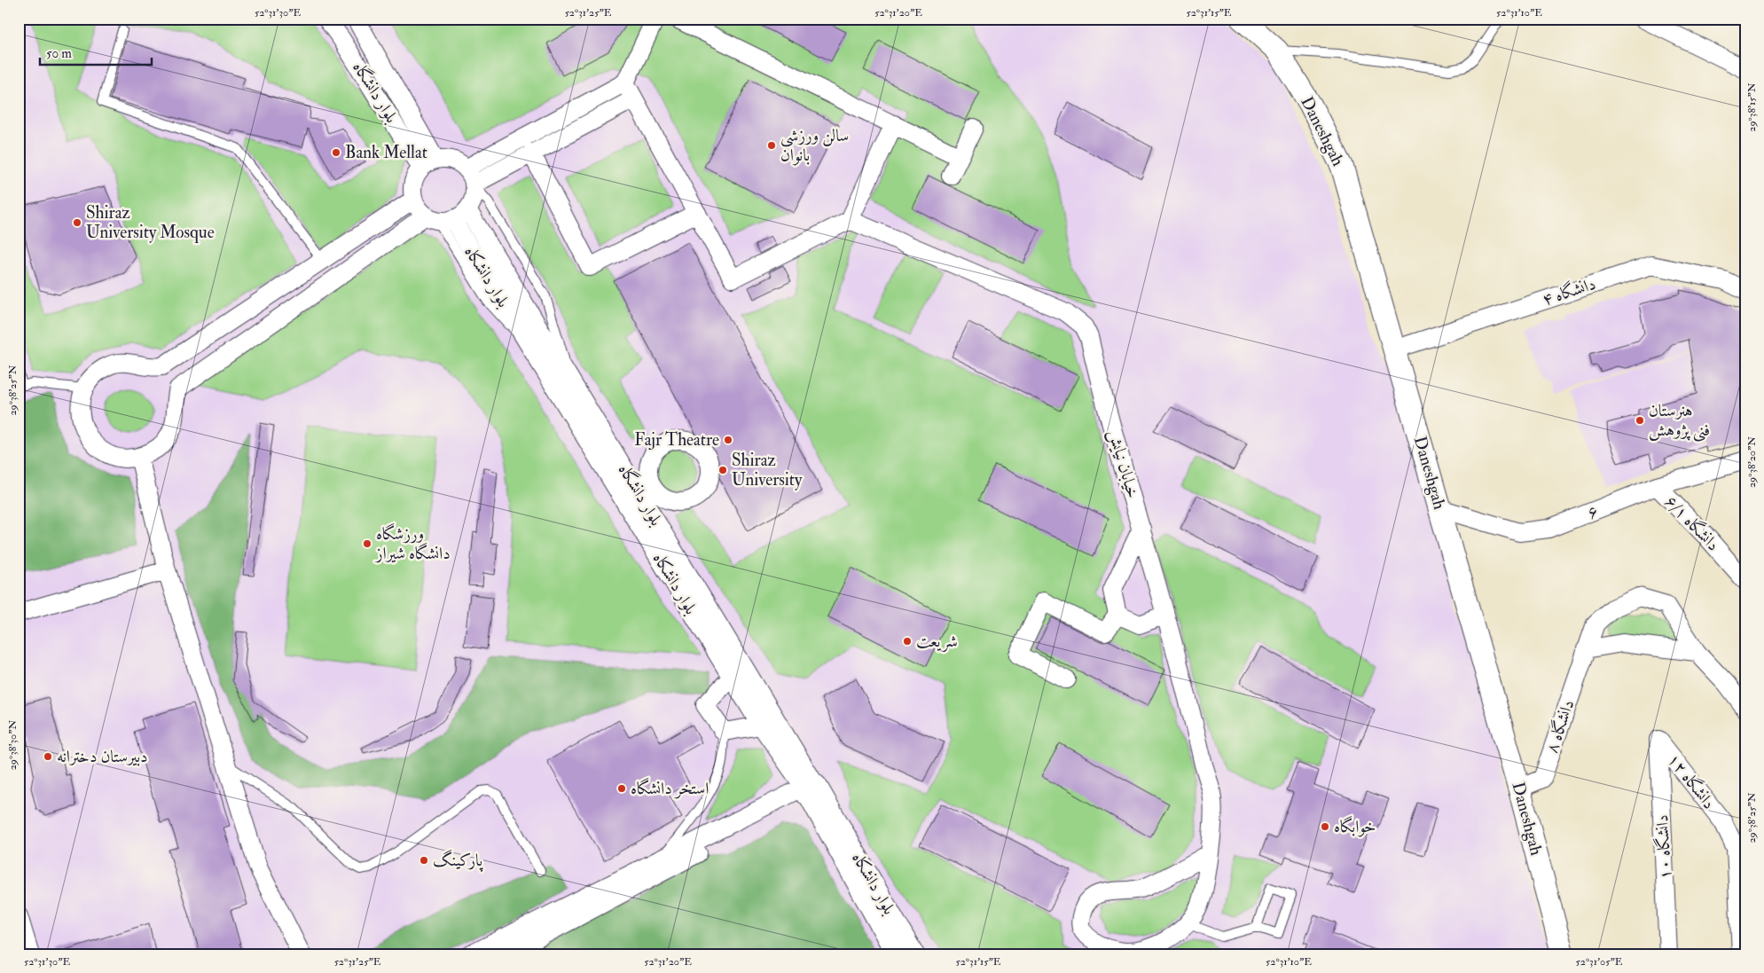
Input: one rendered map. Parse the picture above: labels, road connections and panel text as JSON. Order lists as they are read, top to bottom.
{
  "streets": {
    "street": [
      "بلوار دانشگاه",
      "Daneshgah",
      "بلوار دانشکاه",
      "۴ دانشگاه",
      "خیابان نیایش",
      "۶",
      "۶/۱ دانشگاه",
      "۸ دانشگاه",
      "۱۲ دانشگاه",
      "۱۰ دانشگاه"
    ]
  },
  "crossings": [
    ["بلوار دانشگاه", "بلوار دانشکاه"],
    ["Daneshgah", "۴ دانشگاه"],
    ["Daneshgah", "۶"],
    ["Daneshgah", "۸ دانشگاه"],
    ["۶", "۶/۱ دانشگاه"],
    ["۱۲ دانشگاه", "۱۰ دانشگاه"]
  ],
  "places": [
    "سالن ورزشی بانوان",
    "Bank Mellat",
    "Shiraz University Mosque",
    "هنرستان فنی پژوهش",
    "Fajr Theatre",
    "Shiraz University",
    "ورزشگاه دانشگاه شیراز",
    "شریعت",
    "دبیرستان دخترانه",
    "استخر دانشگاه",
    "خوابگاه",
    "پارکینگ"
  ],
  "scale_bar": "50 m",
  "coordinates": [
    "52°31'30\"E",
    "52°31'25\"E",
    "52°31'20\"E",
    "52°31'15\"E",
    "52°31'10\"E",
    "29°38'15\"N",
    "29°38'25\"N",
    "29°38'20\"N",
    "29°38'30\"N",
    "52°31'05\"E"
  ]
}
